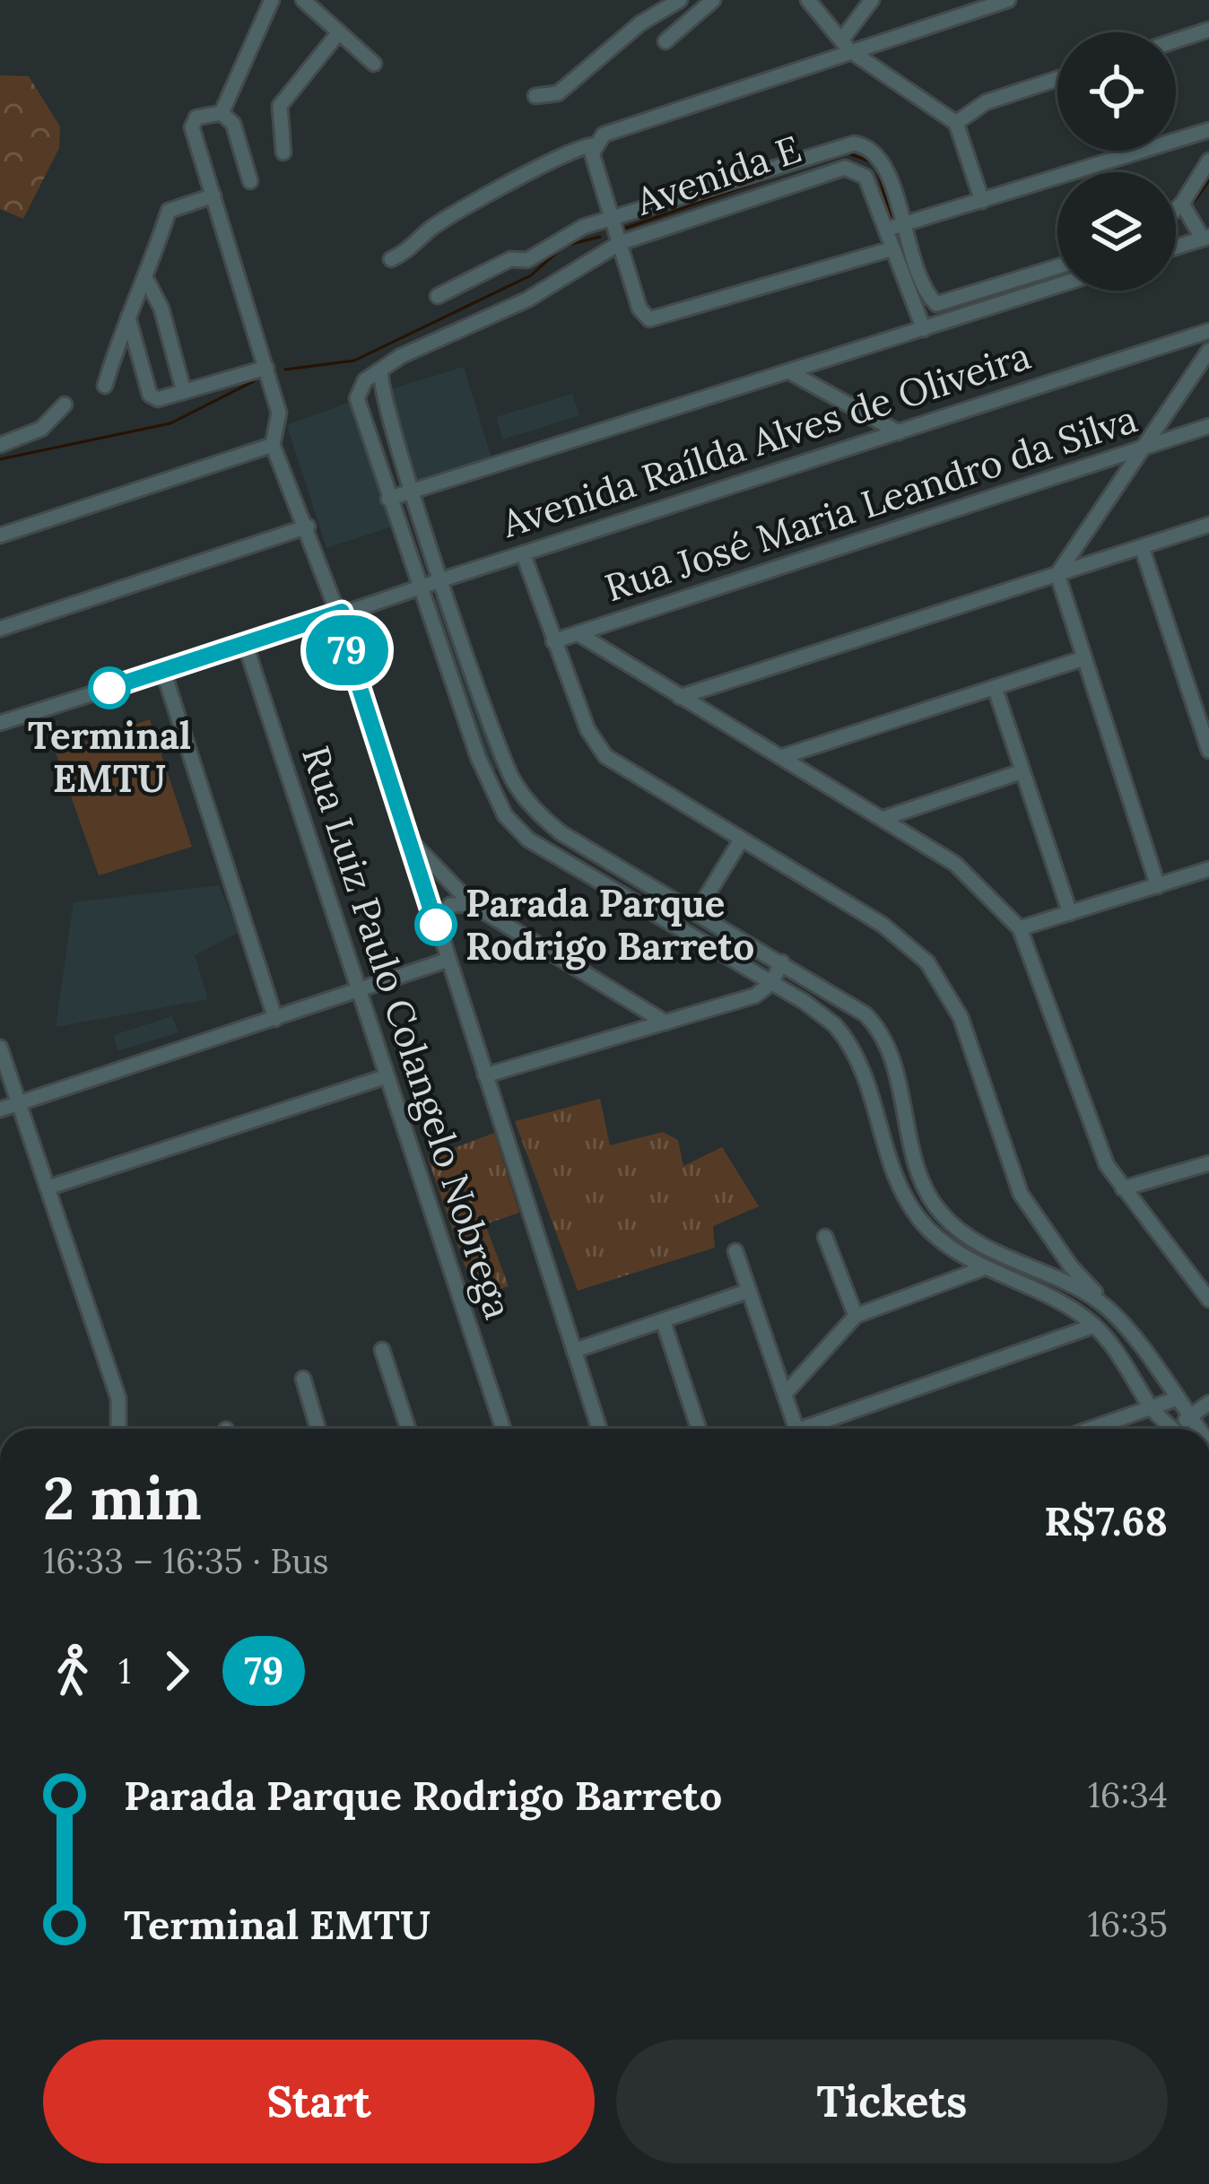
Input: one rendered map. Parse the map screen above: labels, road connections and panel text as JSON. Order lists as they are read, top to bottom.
{
  "streets": {
    "street": [
      "Avenida E",
      "Avenida Raílda Alves de Oliveira",
      "Rua José Maria Leandro da Silva",
      "Rua Luiz Paulo Colangelo Nobrega"
    ]
  },
  "crossings": [
    ["Avenida Raílda Alves de Oliveira", "Rua Luiz Paulo Colangelo Nobrega"]
  ],
  "places": ["Terminal EMTU", "Parada Parque Rodrigo Barreto"],
  "lines": ["bus line 79"],
  "page": {
    "on_map": "79",
    "heading": ["2 min", "16:33 – 16:35 · Bus", "R$7.68"],
    "legs": ["1", "79"],
    "list": [
      {
        "name": "Parada Parque Rodrigo Barreto",
        "value": "16:34"
      },
      {
        "name": "Terminal EMTU",
        "value": "16:35"
      }
    ],
    "buttons": ["Start", "Tickets"]
  }
}
